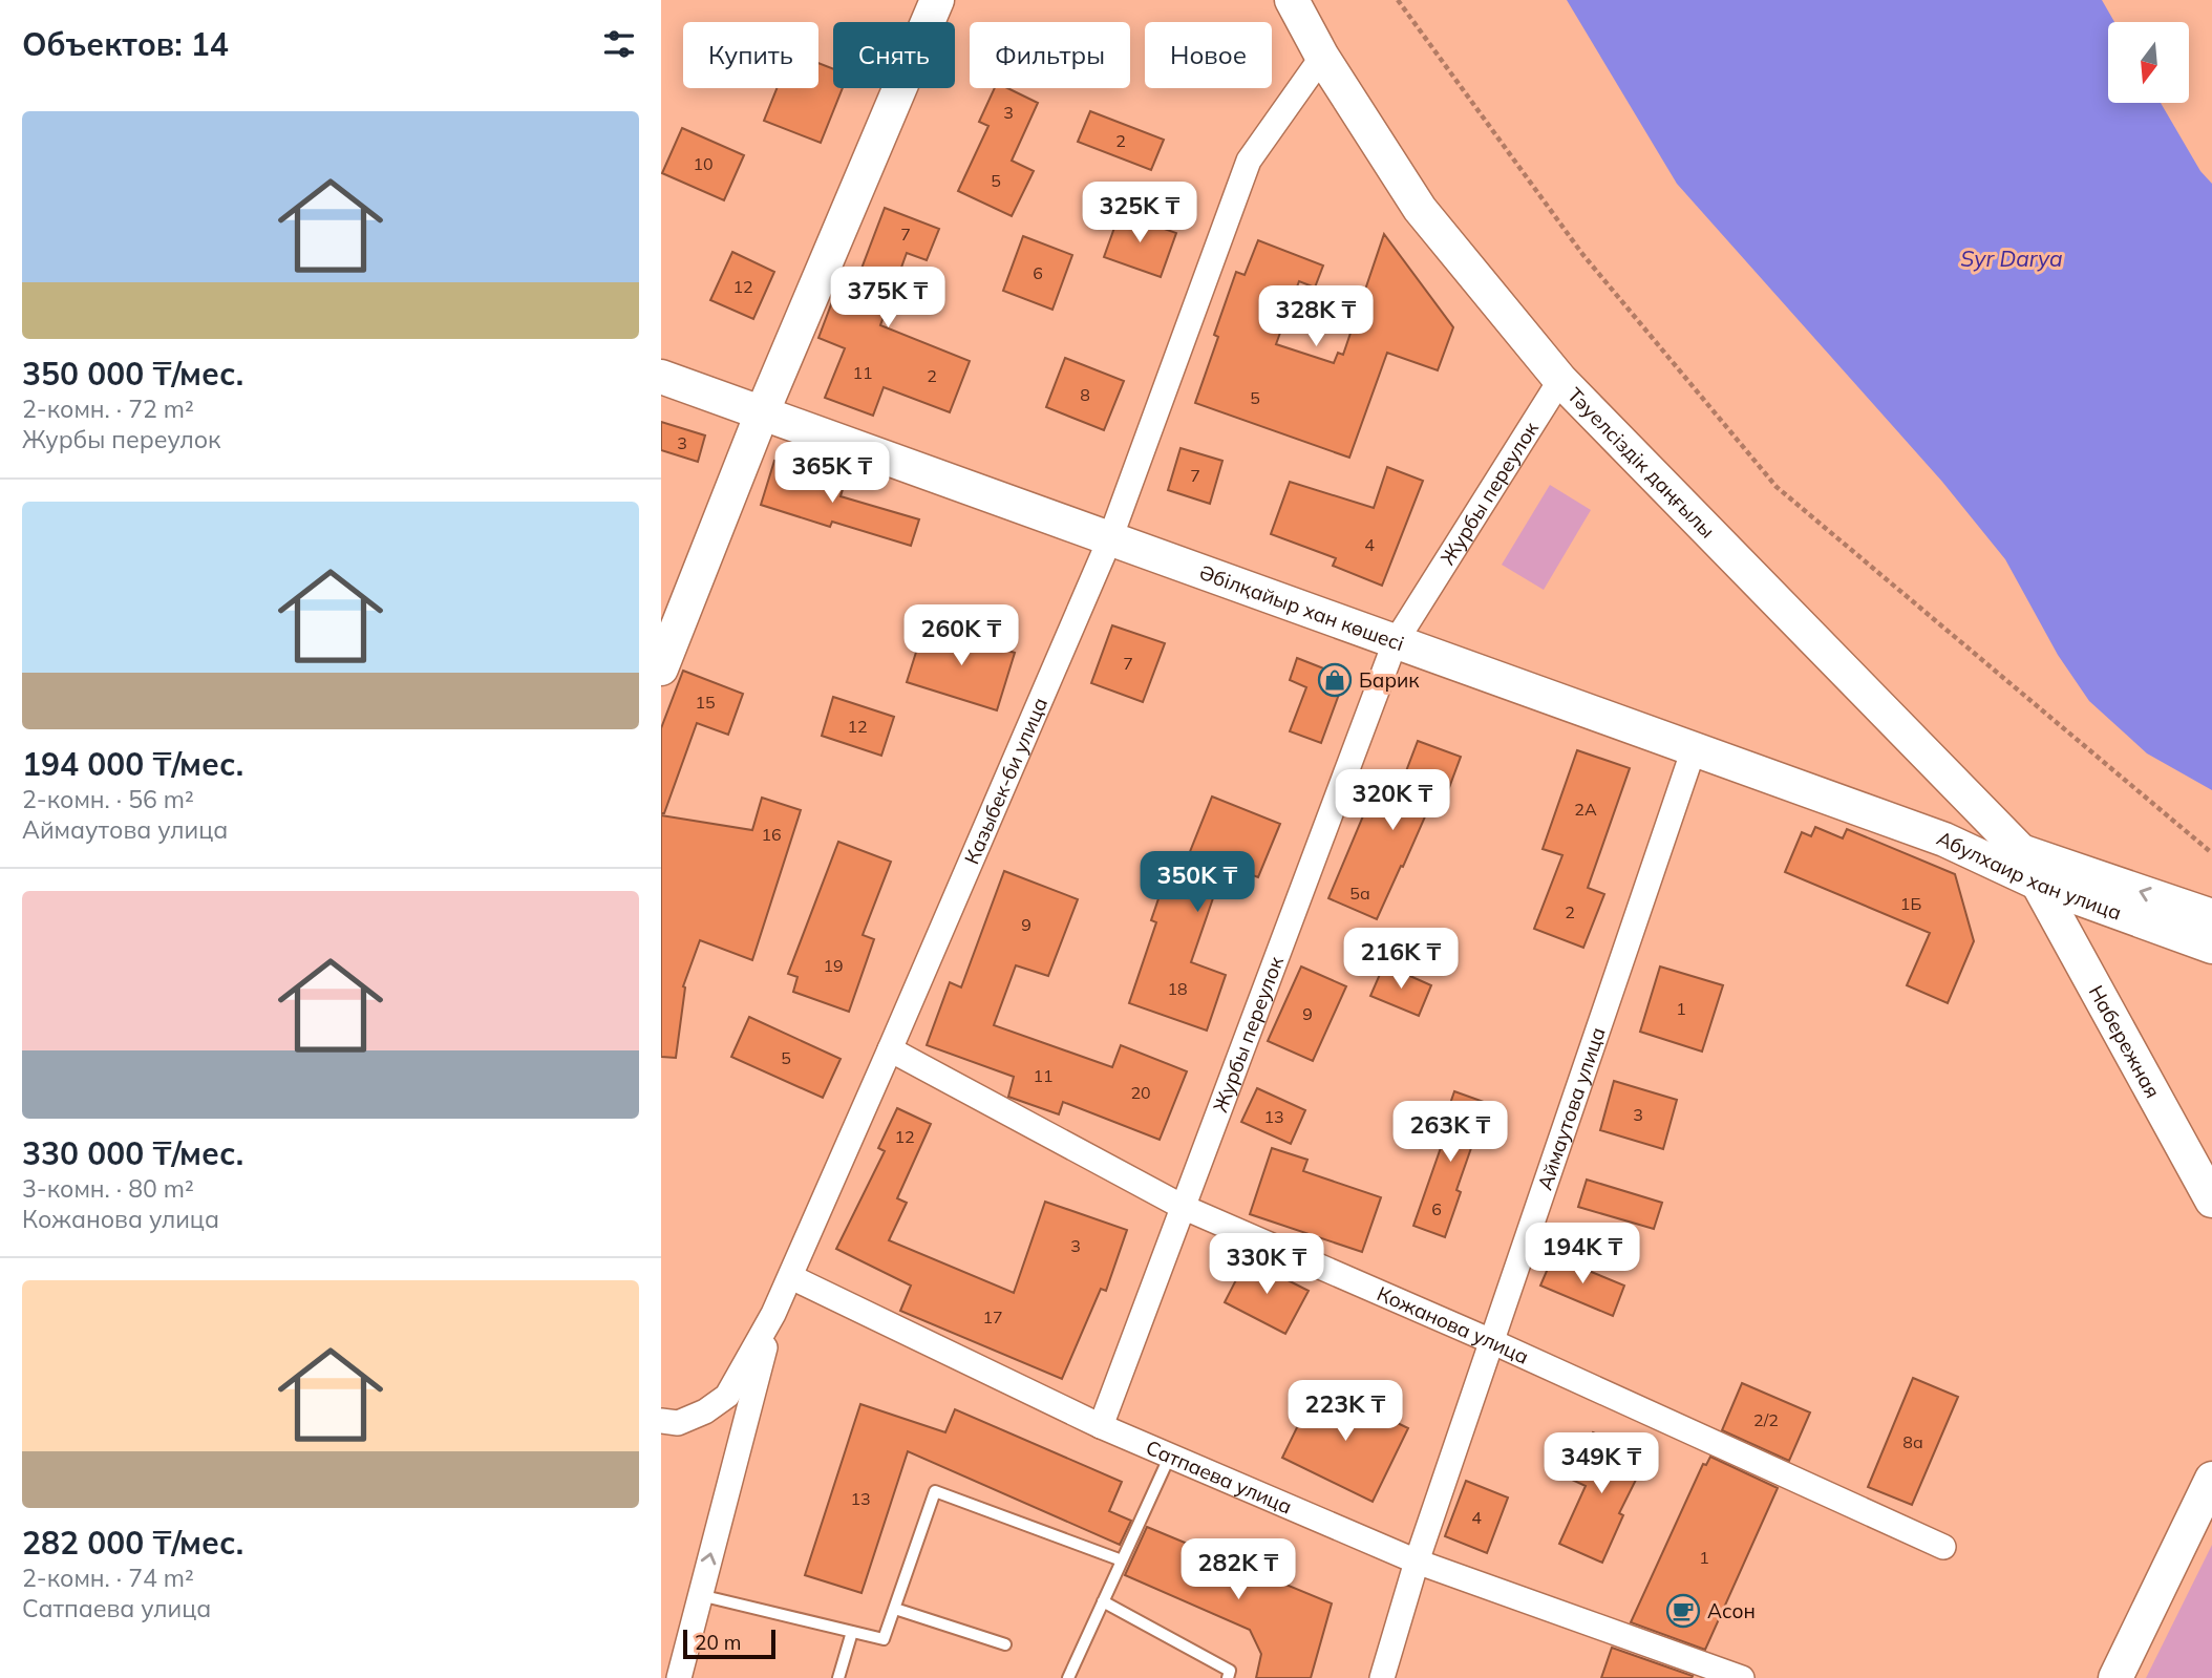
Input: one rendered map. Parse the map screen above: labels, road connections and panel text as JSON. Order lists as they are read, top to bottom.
{
  "streets": {
    "street": [
      "Тәуелсіздік даңғылы",
      "Журбы переулок",
      "Әбілқайыр хан көшесі",
      "Казыбек-би улица",
      "Абулхаир хан улица",
      "Набережная",
      "Аймаутова улица",
      "Кожанова улица",
      "Сатпаева улица"
    ]
  },
  "crossings": [
    ["Тәуелсіздік даңғылы", "Журбы переулок"],
    ["Тәуелсіздік даңғылы", "Казыбек-би улица"],
    ["Тәуелсіздік даңғылы", "Абулхаир хан улица"],
    ["Тәуелсіздік даңғылы", "Набережная"],
    ["Журбы переулок", "Әбілқайыр хан көшесі"],
    ["Журбы переулок", "Кожанова улица"],
    ["Журбы переулок", "Сатпаева улица"],
    ["Әбілқайыр хан көшесі", "Казыбек-би улица"],
    ["Әбілқайыр хан көшесі", "Абулхаир хан улица"],
    ["Әбілқайыр хан көшесі", "Аймаутова улица"],
    ["Казыбек-би улица", "Кожанова улица"],
    ["Казыбек-би улица", "Сатпаева улица"],
    ["Абулхаир хан улица", "Набережная"],
    ["Аймаутова улица", "Кожанова улица"],
    ["Аймаутова улица", "Сатпаева улица"]
  ],
  "water": ["Syr Darya"],
  "places": {
    "shop": ["Барик"],
    "cafe": ["Асон"]
  },
  "house_numbers": [
    "3",
    "2",
    "10",
    "5",
    "7",
    "6",
    "12",
    "11",
    "2",
    "8",
    "5",
    "3",
    "7",
    "4",
    "7",
    "15",
    "12",
    "2А",
    "16",
    "5а",
    "1Б",
    "2",
    "9",
    "19",
    "18",
    "1",
    "9",
    "5",
    "11",
    "20",
    "3",
    "13",
    "12",
    "6",
    "3",
    "17",
    "2/2",
    "8а",
    "13",
    "4",
    "1"
  ],
  "scale_bar": "20 m",
  "north": "bottom",
  "page": {
    "heading": "Объектов: 14",
    "chip": [
      "Купить",
      "Снять",
      "Фильтры",
      "Новое"
    ],
    "list": [
      {
        "name": "350 000 ₸/мес.",
        "note": "2-комн. · 72 m² · Журбы переулок"
      },
      {
        "name": "194 000 ₸/мес.",
        "note": "2-комн. · 56 m² · Аймаутова улица"
      },
      {
        "name": "330 000 ₸/мес.",
        "note": "3-комн. · 80 m² · Кожанова улица"
      },
      {
        "name": "282 000 ₸/мес.",
        "note": "2-комн. · 74 m² · Сатпаева улица"
      }
    ],
    "price": [
      "325K ₸",
      "375K ₸",
      "328K ₸",
      "365K ₸",
      "260K ₸",
      "320K ₸",
      "350K ₸",
      "216K ₸",
      "263K ₸",
      "194K ₸",
      "330K ₸",
      "223K ₸",
      "349K ₸",
      "282K ₸"
    ],
    "scale": "20 m"
  }
}
